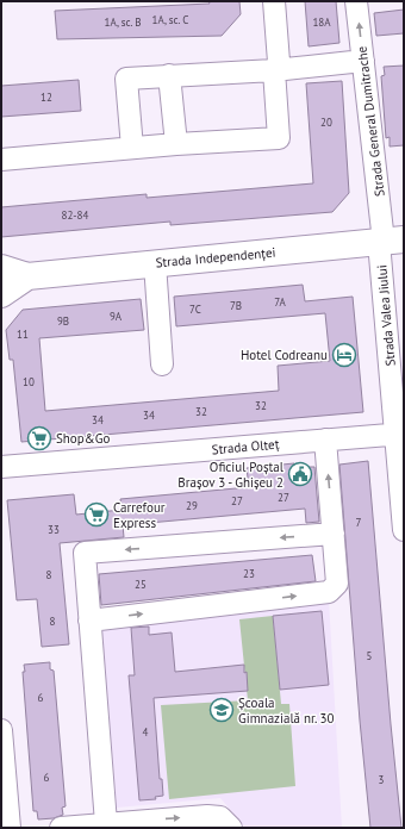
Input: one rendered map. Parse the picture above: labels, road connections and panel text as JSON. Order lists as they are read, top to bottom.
{
  "streets": {
    "main road": ["Strada Independenței"],
    "street": ["Strada General Dumitrache", "Strada Valea Jiului", "Strada Olteț"]
  },
  "crossings": [
    ["Strada General Dumitrache", "Strada Independenței"],
    ["Strada General Dumitrache", "Strada Valea Jiului"],
    ["Strada Independenței", "Strada Valea Jiului"],
    ["Strada Valea Jiului", "Strada Olteț"]
  ],
  "places": {
    "hotel": ["Hotel Codreanu"],
    "supermarket": ["Shop&Go", "Carrefour Express"],
    "public building": ["Oficiul Poștal Braşov 3 - Ghişeu 2"],
    "school or university": ["Școala Gimnazială nr. 30"]
  },
  "house_numbers": [
    "1A, sc. C",
    "1A, sc. B",
    "18A",
    "12",
    "20",
    "82-84",
    "7A",
    "7B",
    "7C",
    "9A",
    "9B",
    "11",
    "10",
    "32",
    "32",
    "34",
    "34",
    "27",
    "27",
    "29",
    "7",
    "33",
    "23",
    "8",
    "25",
    "8",
    "5",
    "6",
    "4",
    "6",
    "3"
  ]
}
